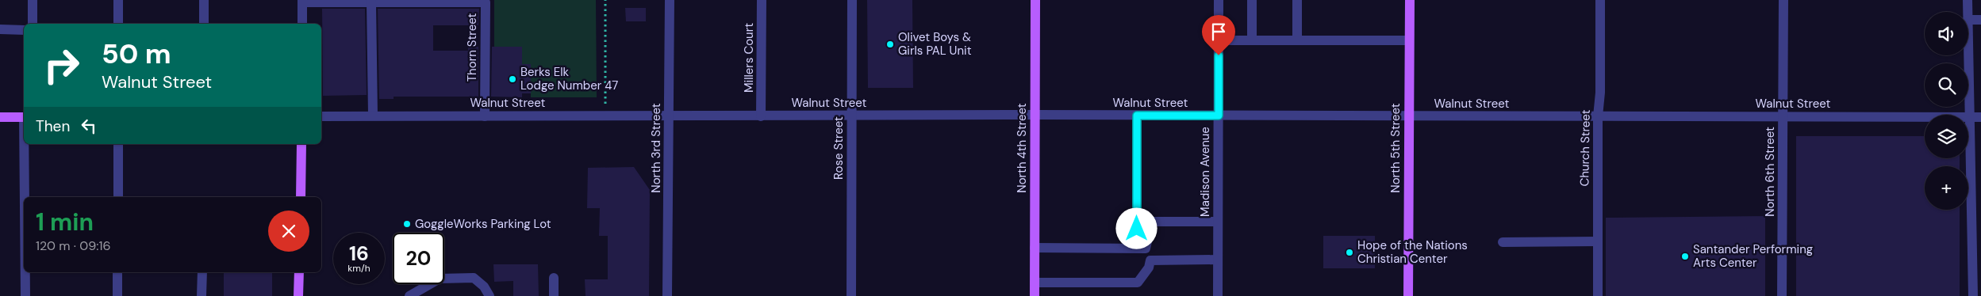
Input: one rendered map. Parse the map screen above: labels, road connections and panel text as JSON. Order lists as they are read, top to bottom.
{
  "streets": {
    "main road": ["North 4th Street", "North 5th Street"],
    "street": [
      "Thorn Street",
      "Millers Court",
      "Walnut Street",
      "North 3rd Street",
      "Rose Street",
      "Church Street",
      "Madison Avenue",
      "North 6th Street"
    ]
  },
  "crossings": [
    ["Thorn Street", "Walnut Street"],
    ["Millers Court", "Walnut Street"],
    ["Walnut Street", "North 3rd Street"],
    ["Walnut Street", "Rose Street"],
    ["Walnut Street", "North 4th Street"],
    ["Walnut Street", "North 5th Street"],
    ["Walnut Street", "Church Street"],
    ["Walnut Street", "Madison Avenue"],
    ["Walnut Street", "North 6th Street"]
  ],
  "places": [
    "Olivet Boys & Girls PAL Unit",
    "Berks Elk Lodge Number 47",
    "GoggleWorks Parking Lot",
    "Hope of the Nations Christian Center",
    "Santander Performing Arts Center"
  ],
  "page": {
    "map_buttons": "+",
    "turn": ["50 m", "Walnut Street"],
    "then": "Then",
    "heading": ["1 min", "120 m · 09:16"],
    "speed": "16 km/h",
    "limit": "20"
  }
}
